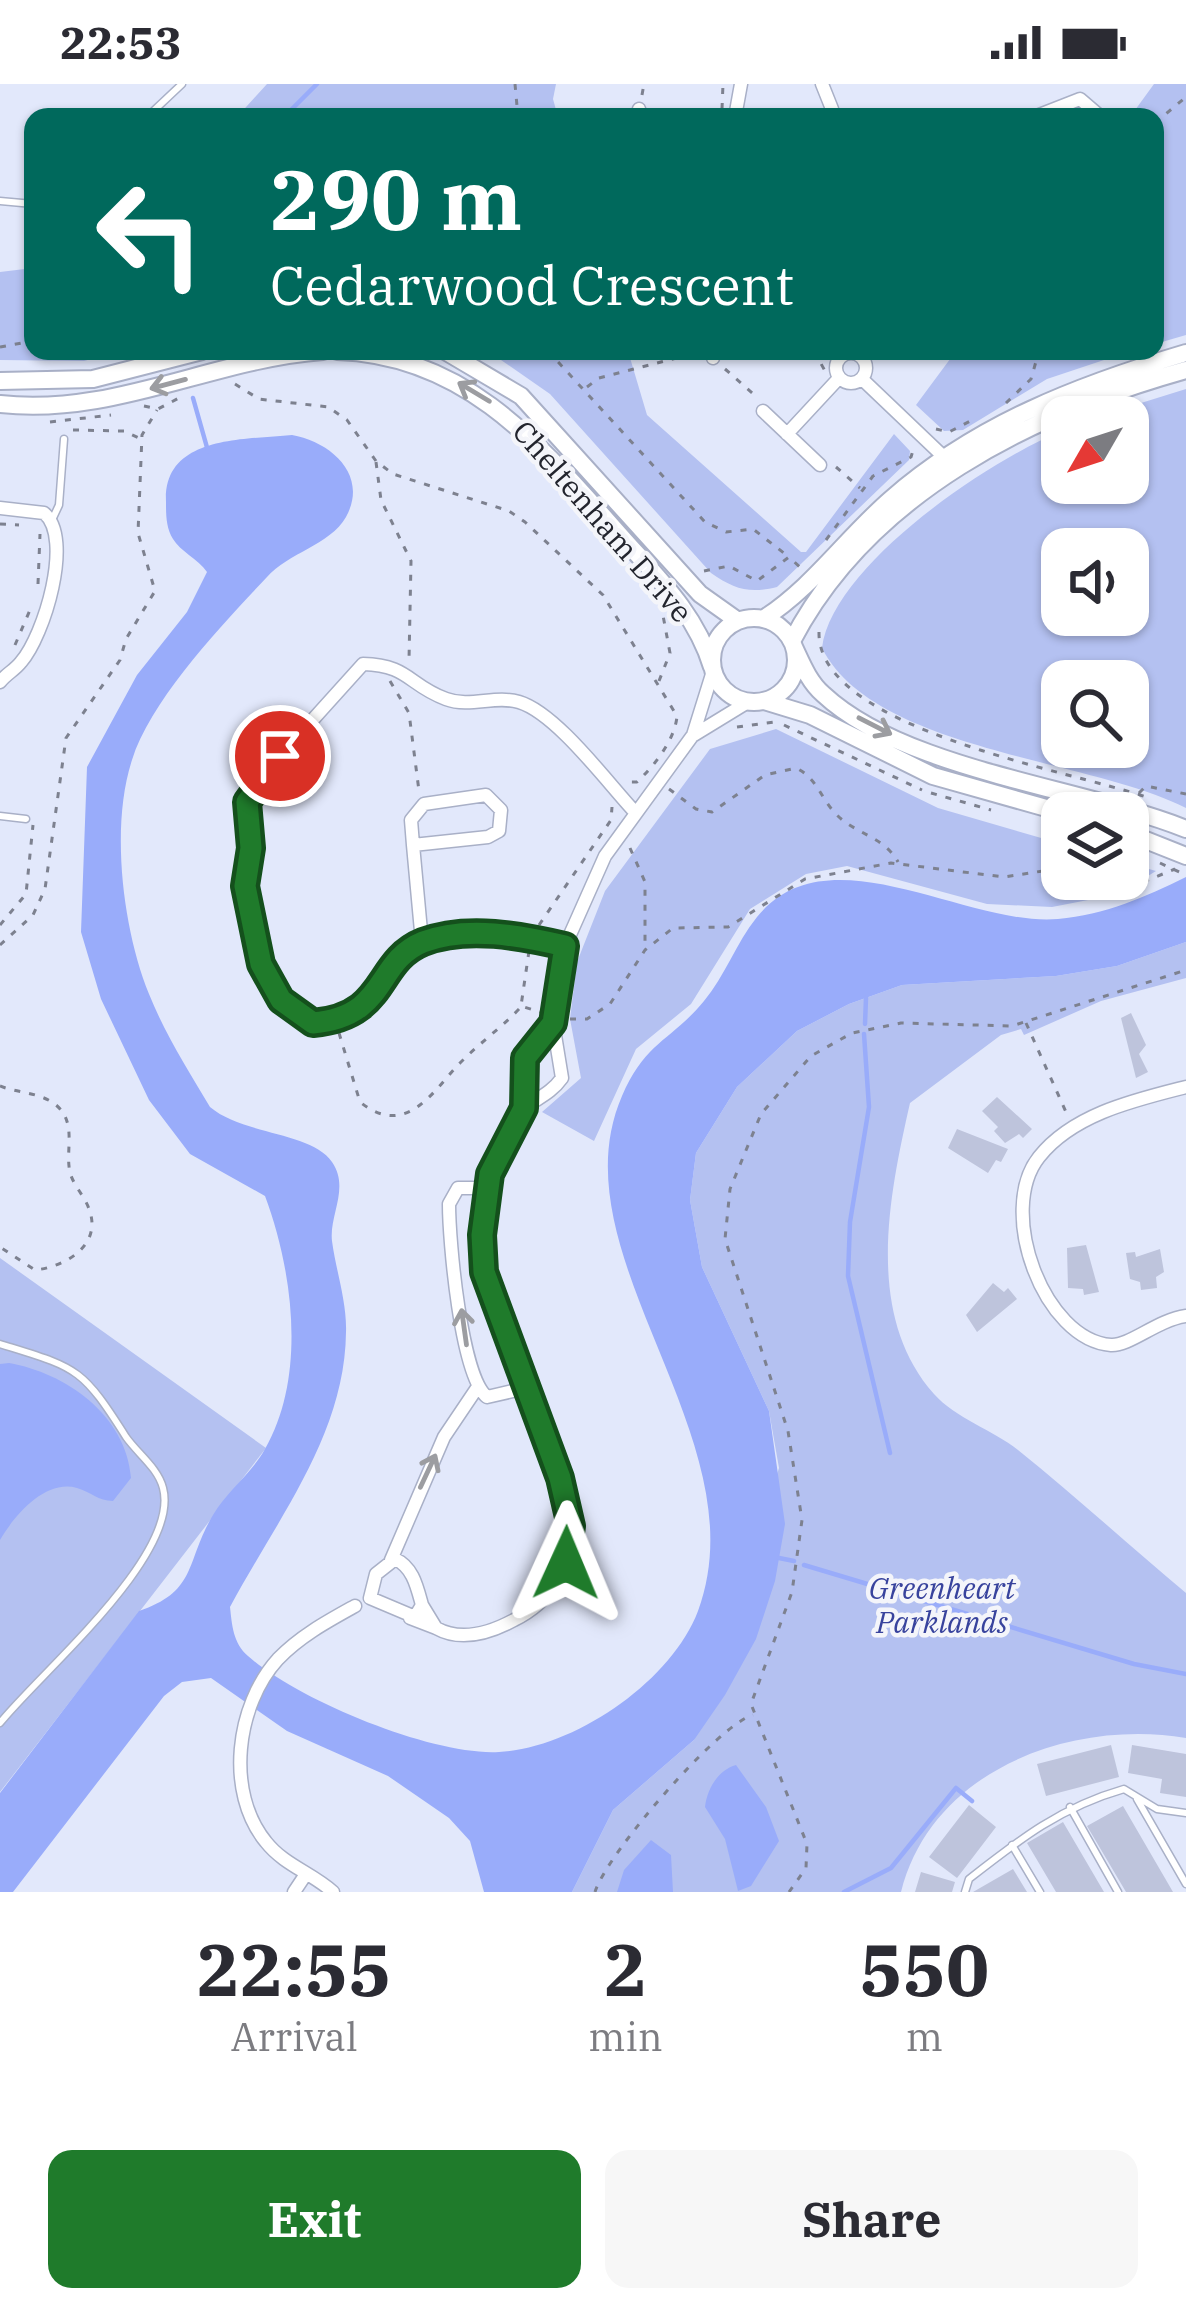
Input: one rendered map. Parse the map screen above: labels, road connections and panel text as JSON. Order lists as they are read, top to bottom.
{
  "streets": {
    "main road": ["Cheltenham Drive"]
  },
  "parks": ["Greenheart Parklands"],
  "north": "bottom left",
  "page": {
    "status": "22:53",
    "turn": ["290 m", "Cedarwood Crescent"],
    "eta": [
      "22:55",
      "Arrival",
      "2",
      "min",
      "550",
      "m"
    ],
    "buttons": ["Exit", "Share"]
  }
}
